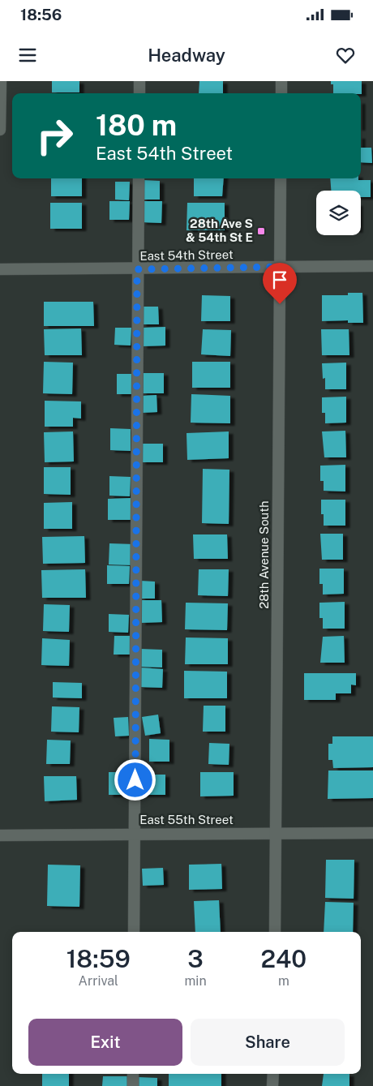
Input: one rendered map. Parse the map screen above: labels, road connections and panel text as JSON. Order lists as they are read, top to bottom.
{
  "streets": {
    "street": ["East 54th Street", "28th Avenue South", "East 55th Street"]
  },
  "crossings": [
    ["East 54th Street", "28th Avenue South"],
    ["28th Avenue South", "East 55th Street"]
  ],
  "places": {
    "transit": ["28th Ave S & 54th St E"]
  },
  "page": {
    "status": "18:56",
    "header": "Headway",
    "turn": ["180 m", "East 54th Street"],
    "eta": [
      "18:59",
      "Arrival",
      "3",
      "min",
      "240",
      "m"
    ],
    "buttons": ["Exit", "Share"]
  }
}
